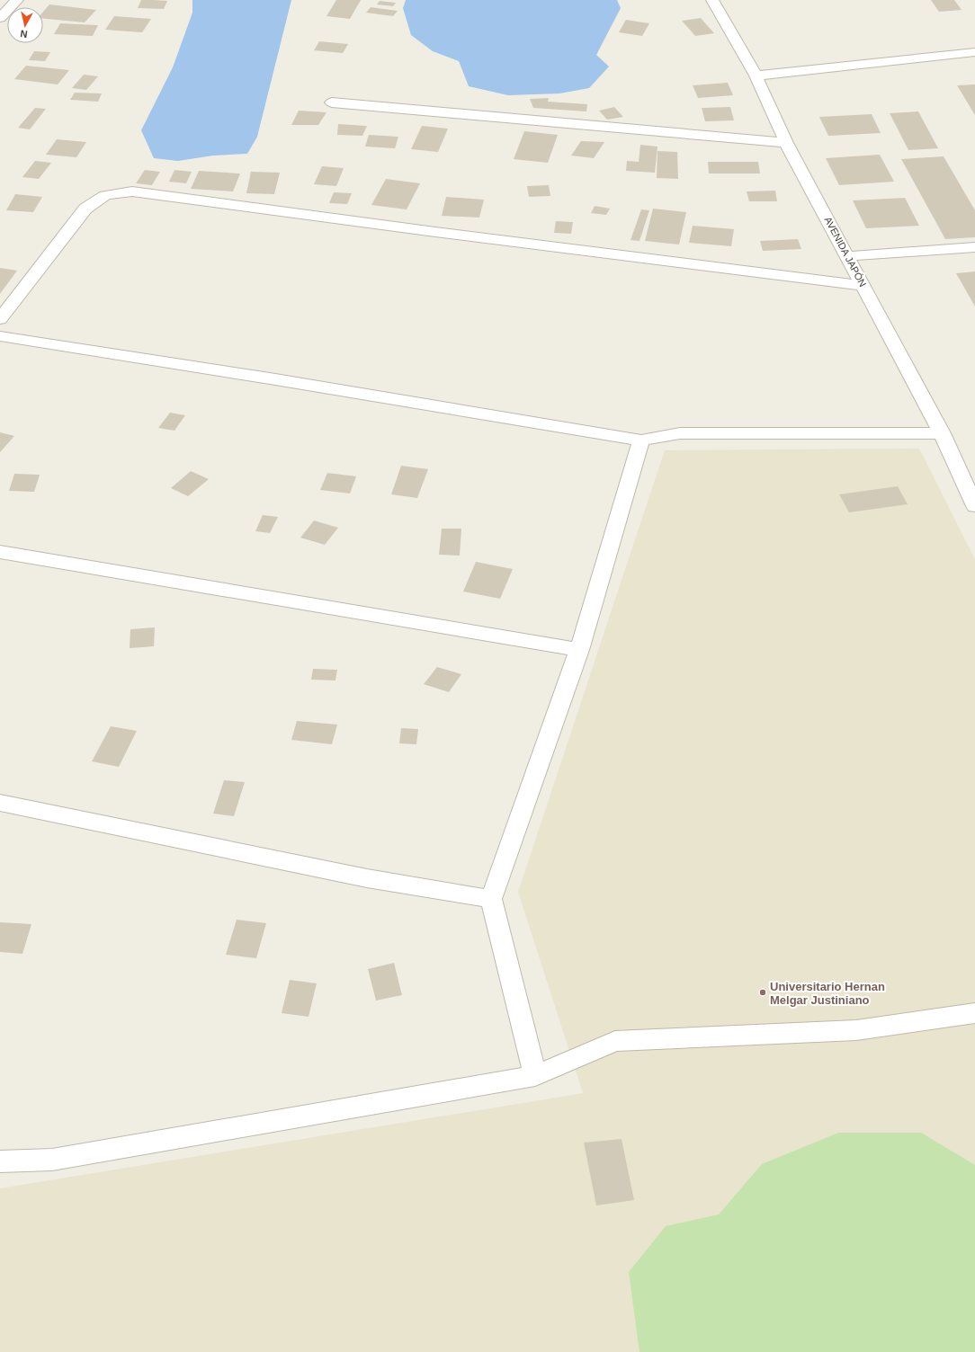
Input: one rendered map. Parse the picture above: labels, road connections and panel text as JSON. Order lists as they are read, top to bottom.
{
  "streets": {
    "street": ["AVENIDA JAPÓN"]
  },
  "places": ["Universitario Hernan Melgar Justiniano"],
  "north": "bottom"
}
